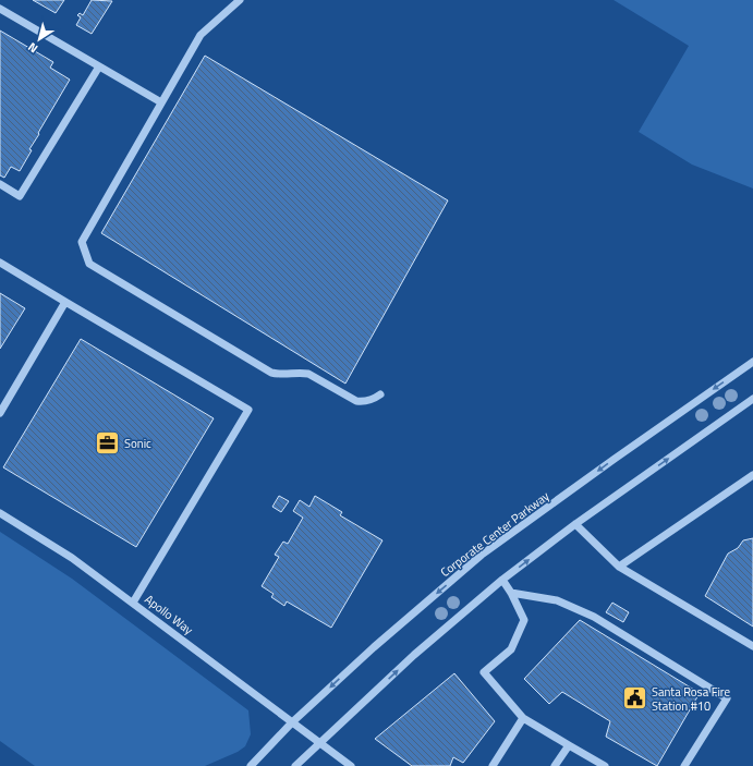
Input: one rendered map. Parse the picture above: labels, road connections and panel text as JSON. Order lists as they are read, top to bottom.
{
  "streets": {
    "street": ["Corporate Center Parkway", "Apollo Way"]
  },
  "crossings": [
    ["Corporate Center Parkway", "Apollo Way"]
  ],
  "places": {
    "office": ["Sonic"],
    "public building": ["Santa Rosa Fire Station #10"]
  },
  "north": "bottom left"
}
